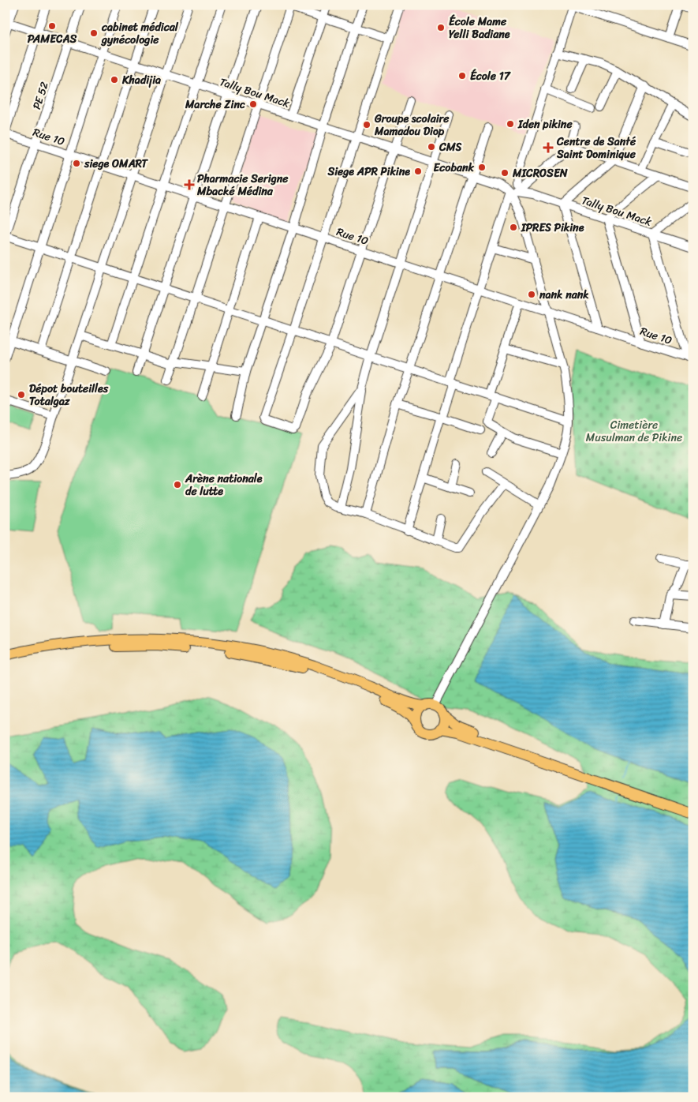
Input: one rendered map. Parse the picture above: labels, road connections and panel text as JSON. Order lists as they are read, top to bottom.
{
  "streets": {
    "street": ["Tally Bou Mack", "PE 52", "Rue 10"]
  },
  "crossings": [
    ["Tally Bou Mack", "PE 52"],
    ["PE 52", "Rue 10"]
  ],
  "parks": ["Cimetière Musulman de Pikine"],
  "places": {
    "other": [
      "PAMECAS",
      "École Mame Yelli Badiane",
      "cabinet médical gynécologie",
      "École 17",
      "Khadijia",
      "Marche Zinc",
      "Iden pikine",
      "Groupe scolaire Mamadou Diop",
      "CMS",
      "siege OMART",
      "Ecobank",
      "Siege APR Pikine",
      "MICROSEN",
      "IPRES Pikine",
      "nank nank",
      "Dépot bouteilles Totalgaz",
      "Arène nationale de lutte"
    ],
    "health": ["Centre de Santé Saint Dominique", "Pharmacie Serigne Mbacké Médina"]
  }
}
